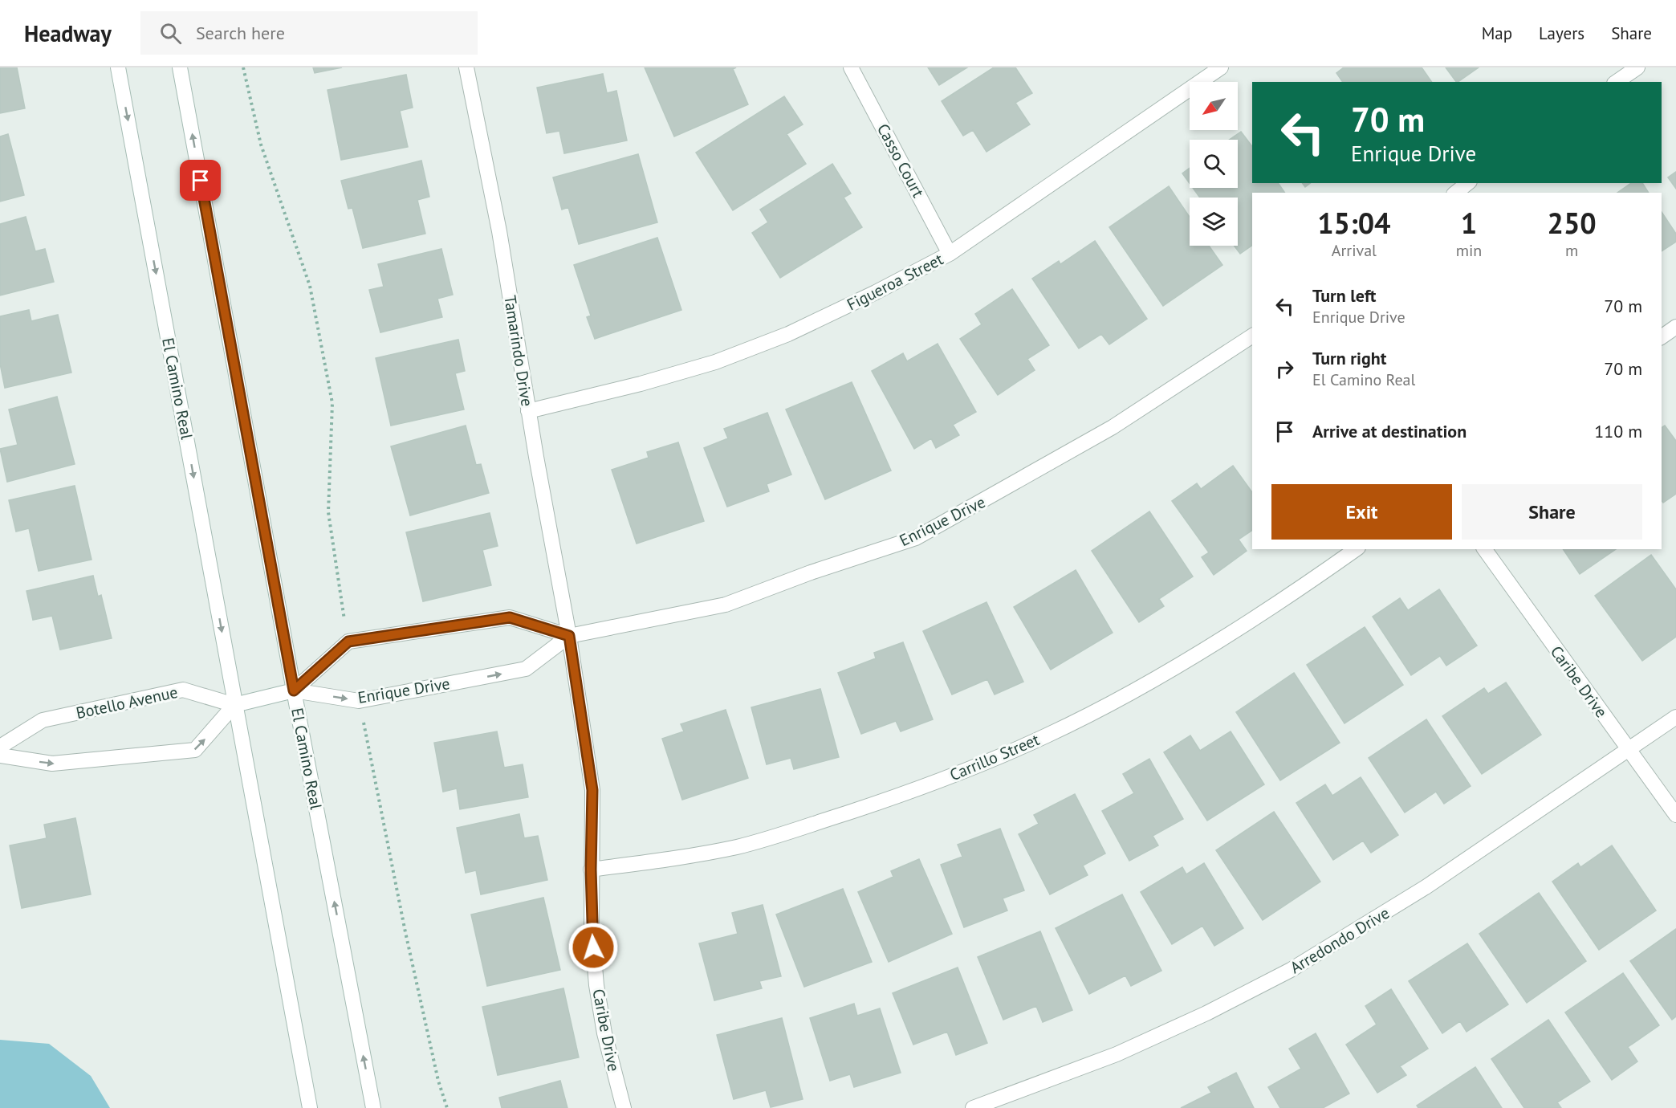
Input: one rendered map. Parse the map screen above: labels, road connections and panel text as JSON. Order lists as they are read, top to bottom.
{
  "streets": {
    "street": [
      "Casso Court",
      "Figueroa Street",
      "Tamarindo Drive",
      "El Camino Real",
      "Enrique Drive",
      "Caribe Drive",
      "Botello Avenue",
      "Carrillo Street",
      "Arredondo Drive"
    ]
  },
  "crossings": [
    ["Casso Court", "Figueroa Street"],
    ["Figueroa Street", "Tamarindo Drive"],
    ["Tamarindo Drive", "Enrique Drive"],
    ["Tamarindo Drive", "Caribe Drive"],
    ["El Camino Real", "Enrique Drive"],
    ["El Camino Real", "Botello Avenue"],
    ["Enrique Drive", "Caribe Drive"],
    ["Caribe Drive", "Carrillo Street"],
    ["Caribe Drive", "Arredondo Drive"]
  ],
  "north": "bottom left",
  "page": {
    "header": "Headway",
    "search": "Search here",
    "nav": ["Map", "Layers", "Share"],
    "turn": ["70 m", "Enrique Drive"],
    "eta": [
      "15:04",
      "Arrival",
      "1",
      "min",
      "250",
      "m"
    ],
    "list": [
      {
        "name": "Turn left",
        "note": "Enrique Drive",
        "value": "70 m"
      },
      {
        "name": "Turn right",
        "note": "El Camino Real",
        "value": "70 m"
      },
      {
        "name": "Arrive at destination",
        "value": "110 m"
      }
    ],
    "buttons": ["Exit", "Share"]
  }
}
